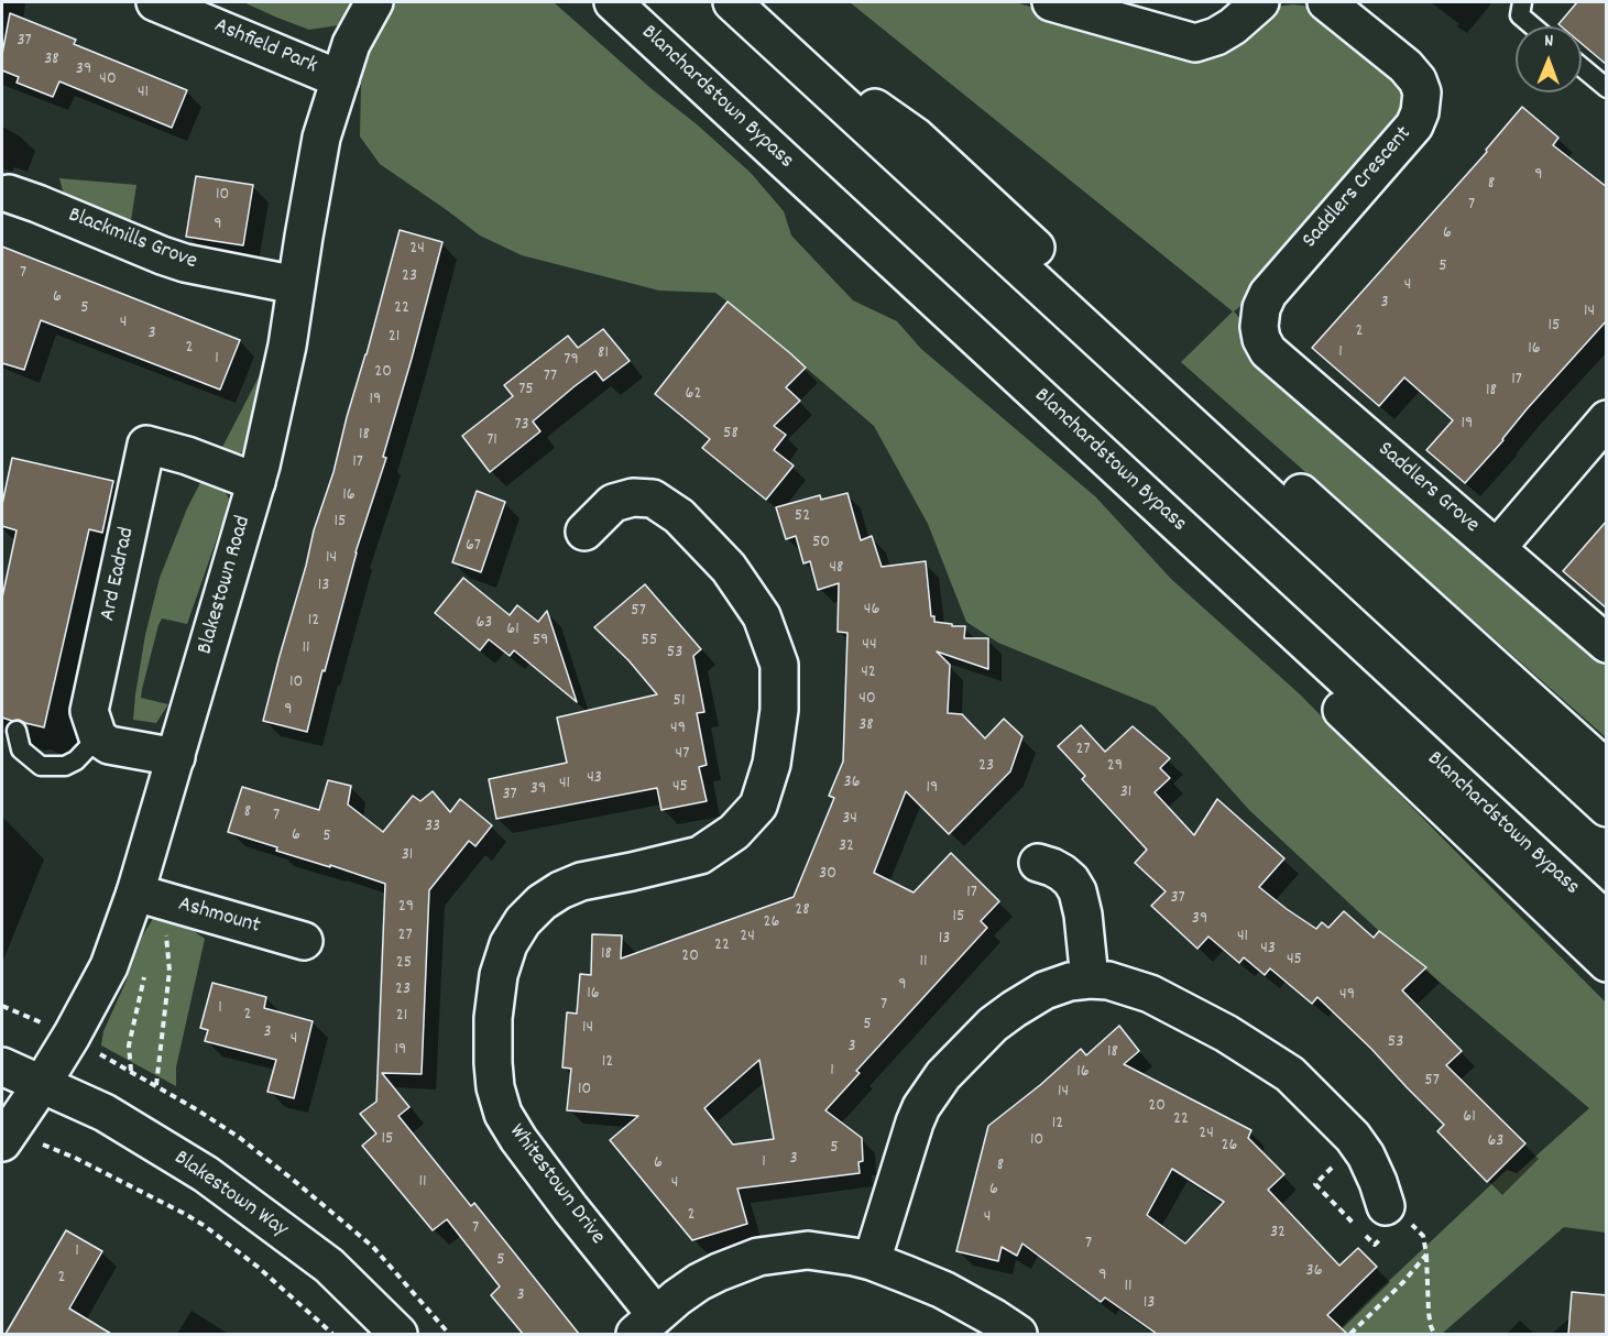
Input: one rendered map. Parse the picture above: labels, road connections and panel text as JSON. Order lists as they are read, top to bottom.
{
  "streets": {
    "main road": [
      "Ashfield Park",
      "Blanchardstown Bypass",
      "Saddlers Crescent",
      "Blackmills Grove",
      "Saddlers Grove",
      "Ard Eadrad",
      "Blakestown Road",
      "Ashmount",
      "Whitestown Drive",
      "Blakestown Way"
    ]
  },
  "crossings": [
    ["Ashfield Park", "Blakestown Road"],
    ["Saddlers Crescent", "Saddlers Grove"],
    ["Blackmills Grove", "Blakestown Road"],
    ["Ard Eadrad", "Blakestown Road"],
    ["Blakestown Road", "Ashmount"],
    ["Blakestown Road", "Blakestown Way"]
  ],
  "house_numbers": [
    "37",
    "38",
    "39",
    "40",
    "41",
    "9",
    "8",
    "10",
    "7",
    "9",
    "6",
    "24",
    "5",
    "7",
    "23",
    "4",
    "6",
    "3",
    "5",
    "22",
    "14",
    "4",
    "15",
    "2",
    "3",
    "21",
    "2",
    "16",
    "1",
    "81",
    "1",
    "79",
    "20",
    "77",
    "17",
    "75",
    "18",
    "62",
    "19",
    "19",
    "73",
    "58",
    "18",
    "71",
    "17",
    "16",
    "52",
    "15",
    "50",
    "67",
    "14",
    "48",
    "13",
    "46",
    "57",
    "12",
    "63",
    "61",
    "59",
    "55",
    "44",
    "11",
    "53",
    "42",
    "10",
    "40",
    "51",
    "9",
    "38",
    "49",
    "27",
    "47",
    "23",
    "29",
    "43",
    "36",
    "41",
    "45",
    "19",
    "39",
    "31",
    "37",
    "8",
    "7",
    "34",
    "33",
    "6",
    "5",
    "32",
    "31",
    "30",
    "17",
    "37",
    "29",
    "28",
    "15",
    "39",
    "26",
    "27",
    "24",
    "41",
    "13",
    "22",
    "43",
    "18",
    "20",
    "45",
    "11",
    "25",
    "9",
    "23",
    "16",
    "49",
    "7",
    "1",
    "2",
    "21",
    "5",
    "14",
    "3",
    "4",
    "53",
    "3",
    "19",
    "18",
    "12",
    "1",
    "16",
    "57",
    "10",
    "14",
    "20",
    "61",
    "22",
    "12",
    "24",
    "15",
    "10",
    "63",
    "26",
    "5",
    "3",
    "1",
    "6",
    "8",
    "11",
    "4",
    "6",
    "2",
    "4",
    "7",
    "32",
    "7",
    "1",
    "5",
    "36",
    "9",
    "2",
    "11",
    "3",
    "13"
  ],
  "north": "top"
}
